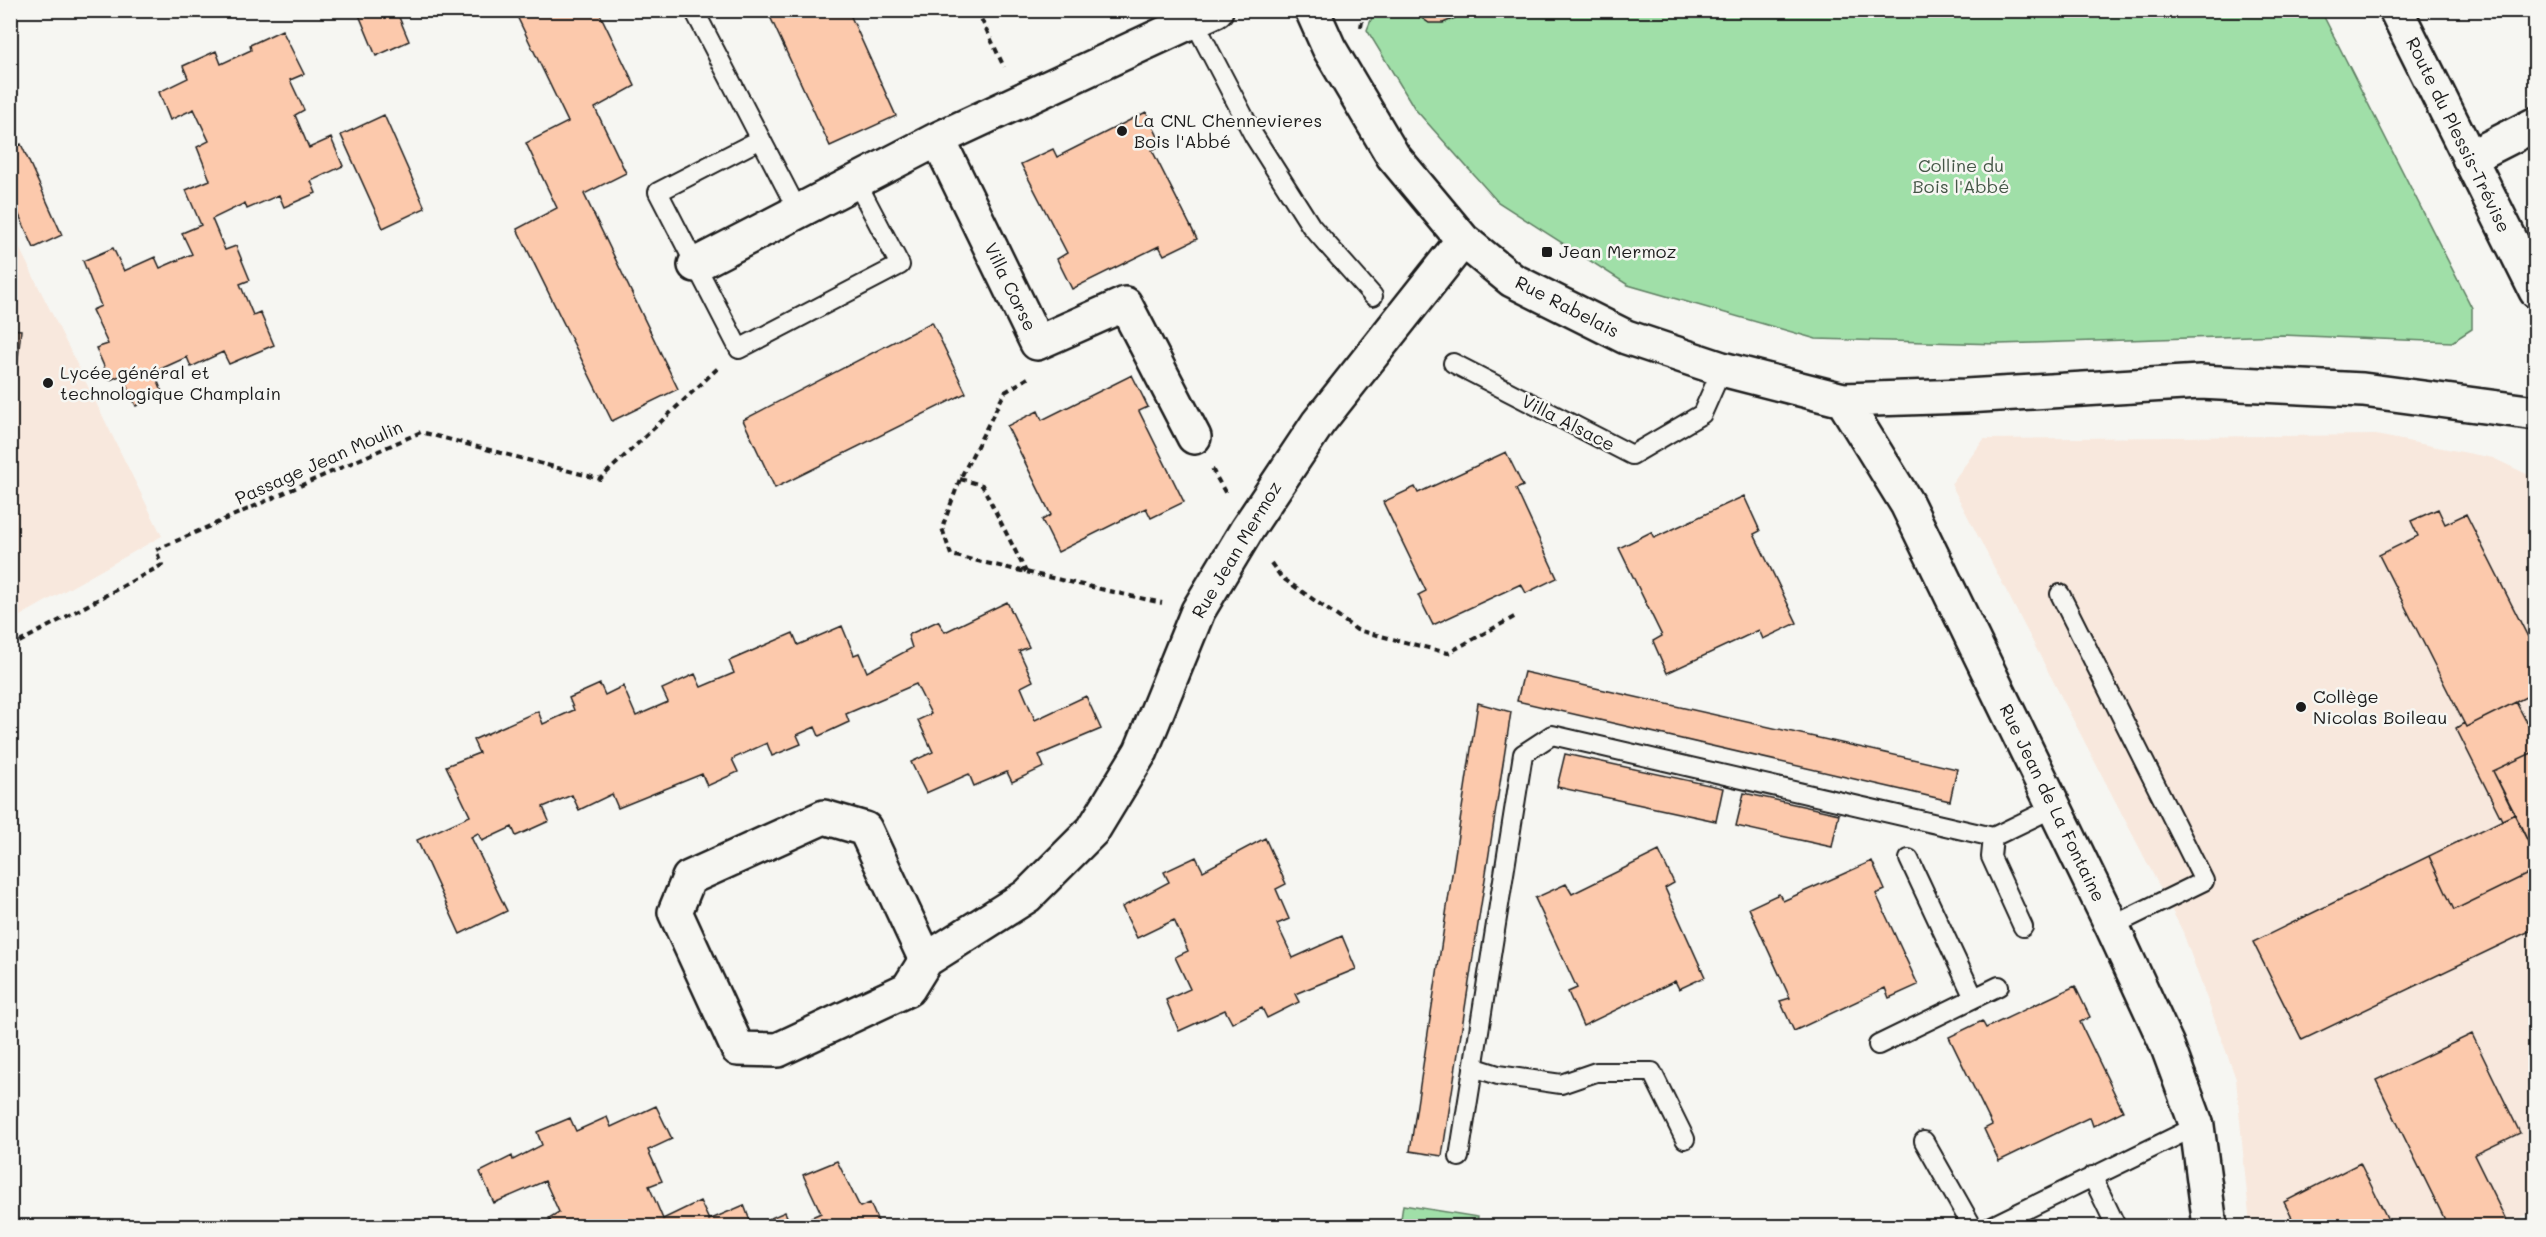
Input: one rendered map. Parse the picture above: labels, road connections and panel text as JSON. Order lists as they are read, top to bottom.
{
  "streets": {
    "street": [
      "Route du Plessis-Trévise",
      "Villa Corse",
      "Rue Rabelais",
      "Rue Jean Mermoz",
      "Rue Jean de La Fontaine"
    ],
    "lane": ["Villa Alsace"],
    "path": ["Passage Jean Moulin"]
  },
  "crossings": [
    ["Rue Rabelais", "Villa Alsace"],
    ["Rue Rabelais", "Rue Jean Mermoz"],
    ["Rue Rabelais", "Rue Jean de La Fontaine"]
  ],
  "parks": ["Colline du Bois l'Abbé"],
  "places": {
    "other": ["La CNL Chennevieres Bois l'Abbé", "Lycée général et technologique Champlain", "Collège Nicolas Boileau"],
    "transit": ["Jean Mermoz"]
  }
}
